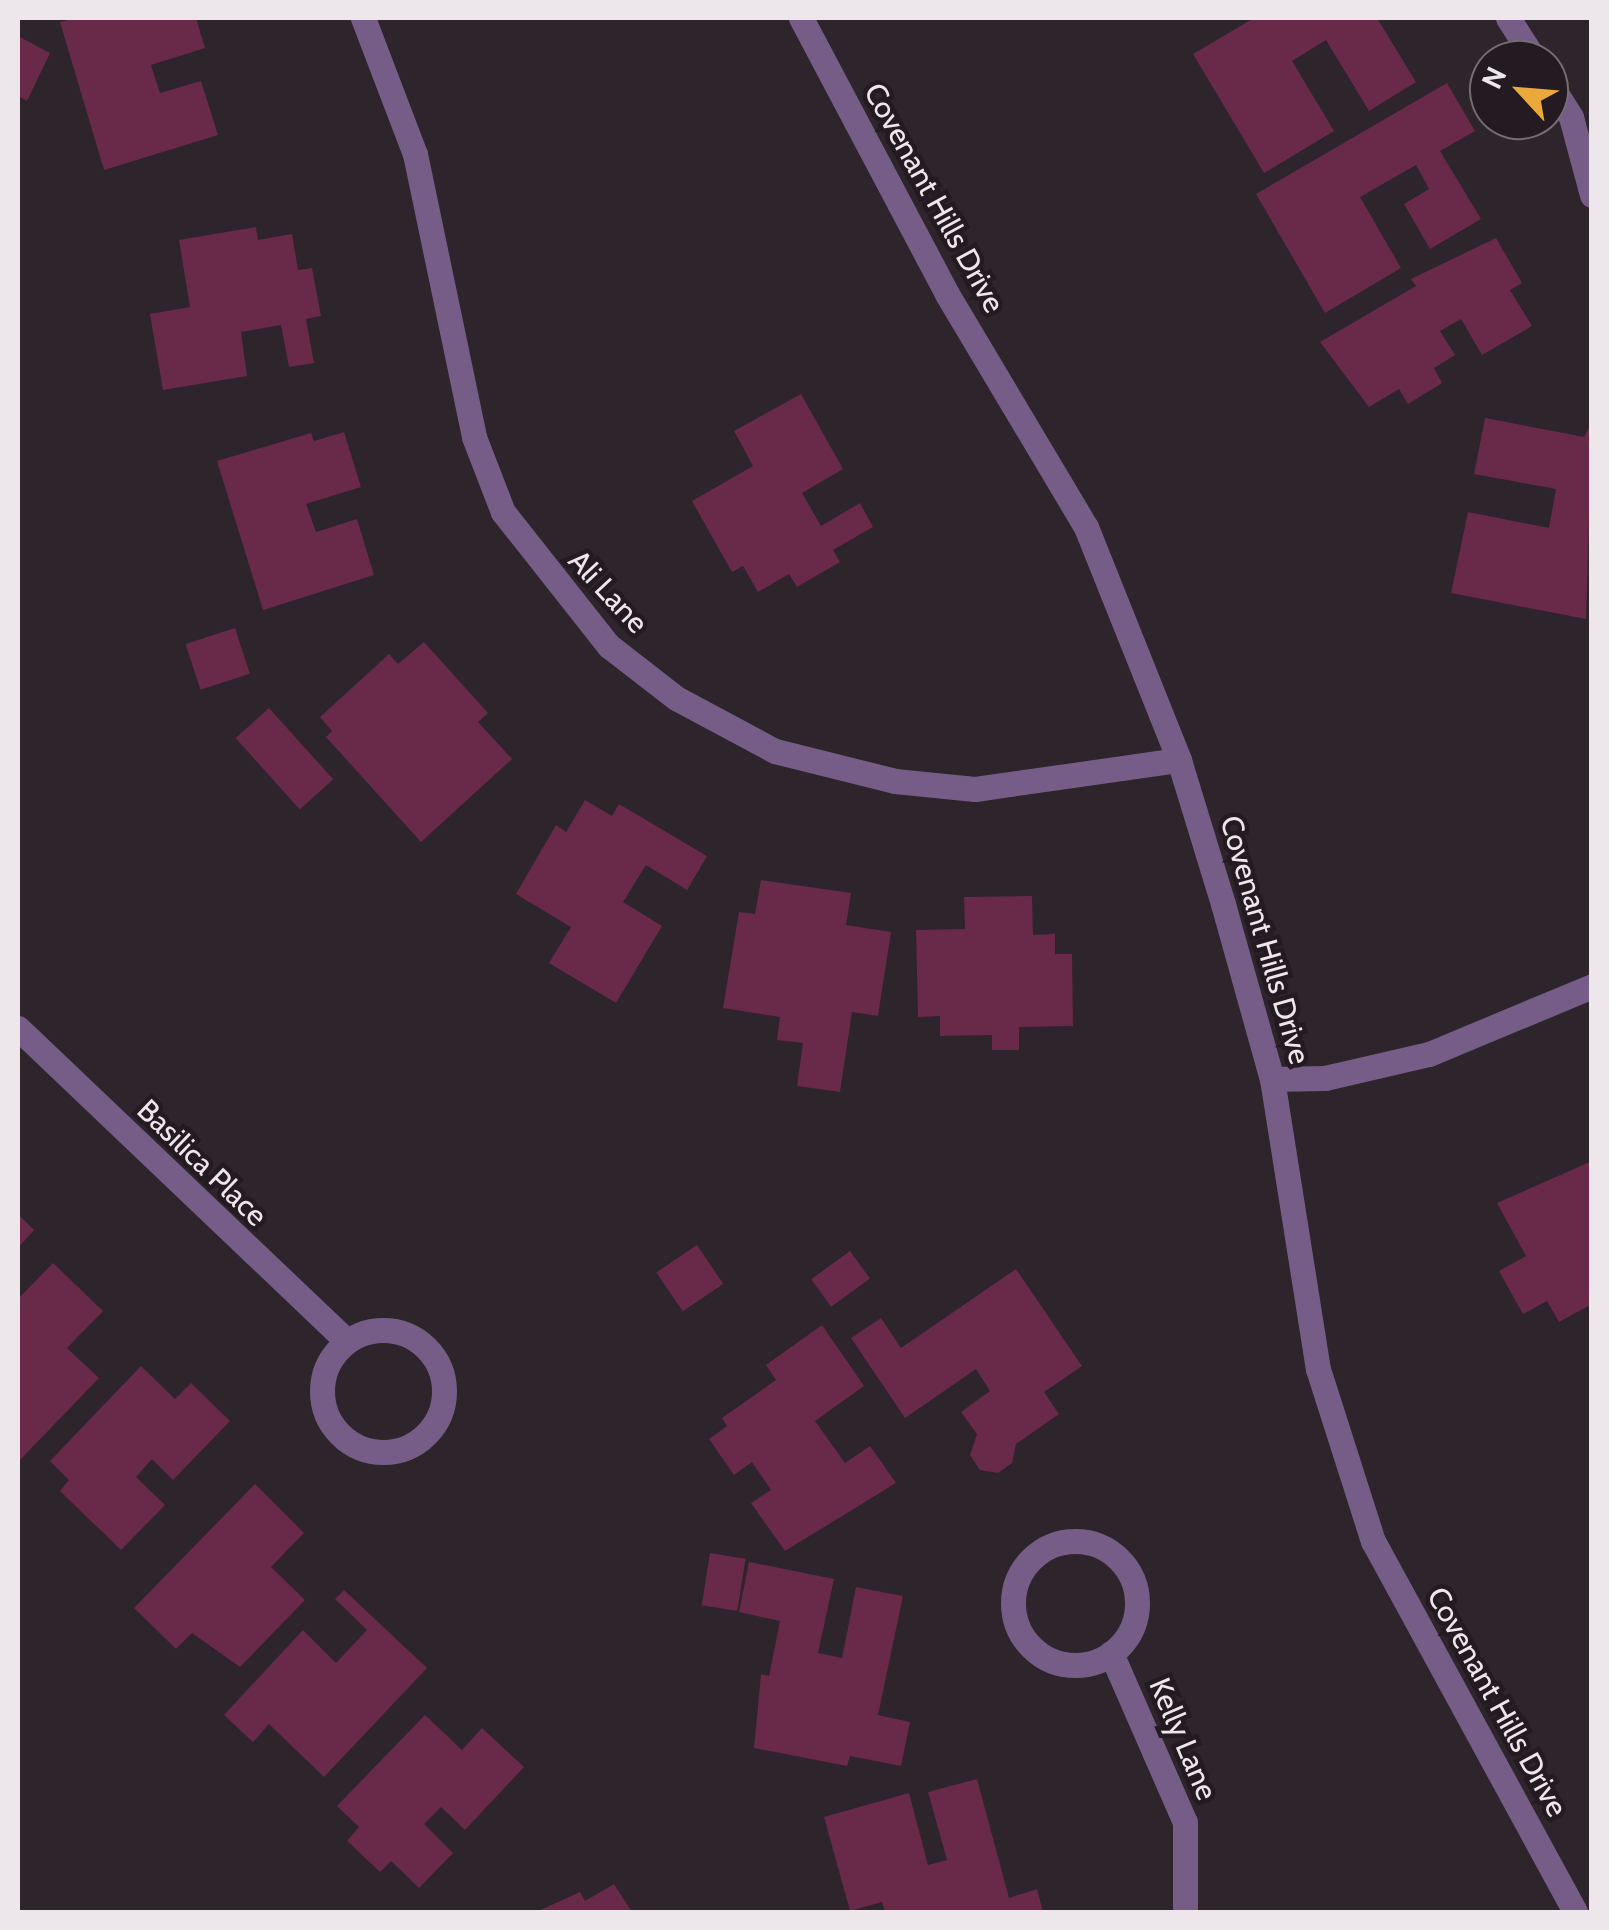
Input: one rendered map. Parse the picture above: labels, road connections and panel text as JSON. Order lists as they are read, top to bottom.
{
  "streets": {
    "street": [
      "Covenant Hills Drive",
      "Ali Lane",
      "Basilica Place",
      "Kelly Lane"
    ]
  },
  "crossings": [
    ["Covenant Hills Drive", "Ali Lane"]
  ],
  "north": "top left"
}
